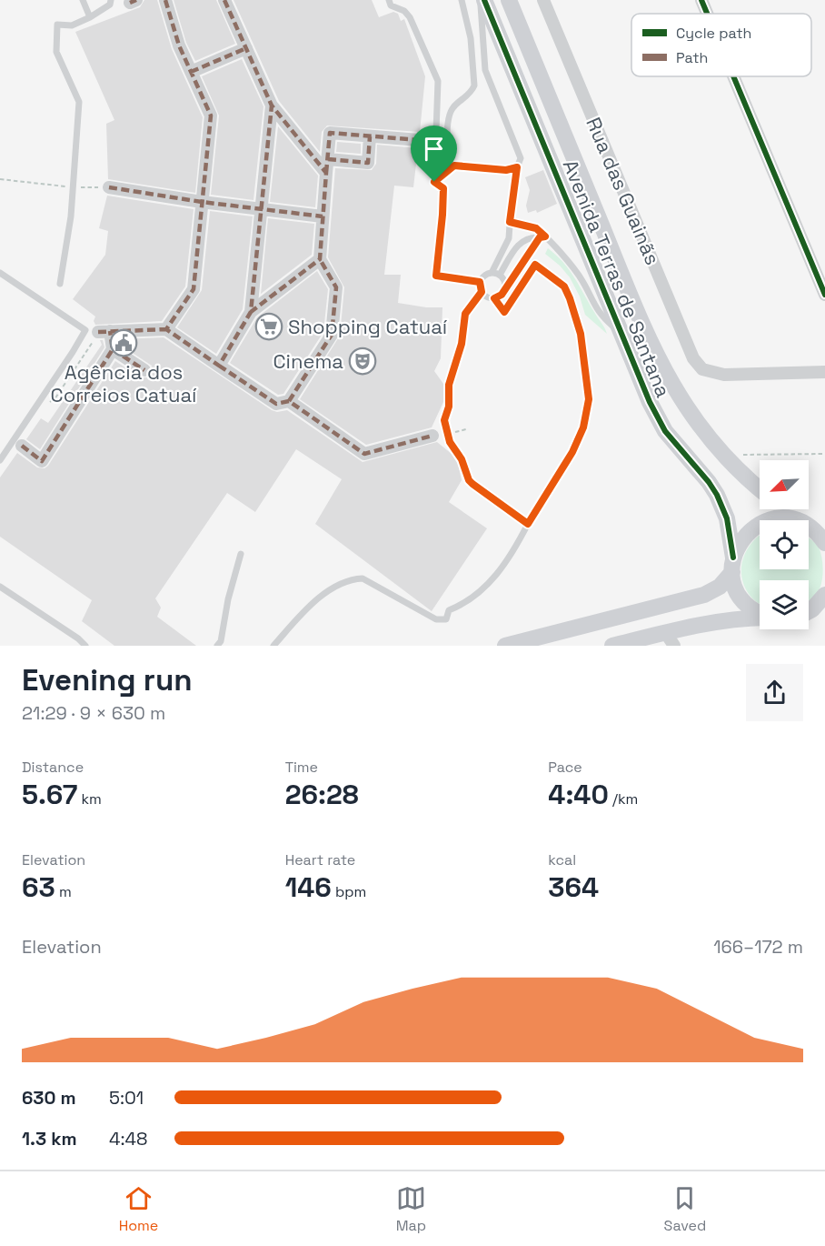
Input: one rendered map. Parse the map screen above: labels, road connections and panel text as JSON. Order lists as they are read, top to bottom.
{
  "streets": {
    "street": ["Rua das Guainãs", "Avenida Terras de Santana"]
  },
  "places": {
    "supermarket": ["Shopping Catuaí"],
    "public building": ["Agência dos Correios Catuaí"],
    "theatre": ["Cinema"]
  },
  "legend": ["Cycle path", "Path"],
  "north": "bottom left",
  "page": {
    "heading": ["Evening run", "21:29 · 9 × 630 m"],
    "stats": [
      ["Distance", "5.67 km"],
      ["Time", "26:28"],
      ["Pace", "4:40 /km"],
      ["Elevation", "63 m"],
      ["Heart rate", "146 bpm"],
      ["kcal", "364"]
    ],
    "chart": ["Elevation", "166–172 m"],
    "list": [
      {
        "name": "630 m",
        "note": "5:01"
      },
      {
        "name": "1.3 km",
        "note": "4:48"
      }
    ],
    "tabs": ["Home", "Map", "Saved"]
  }
}
